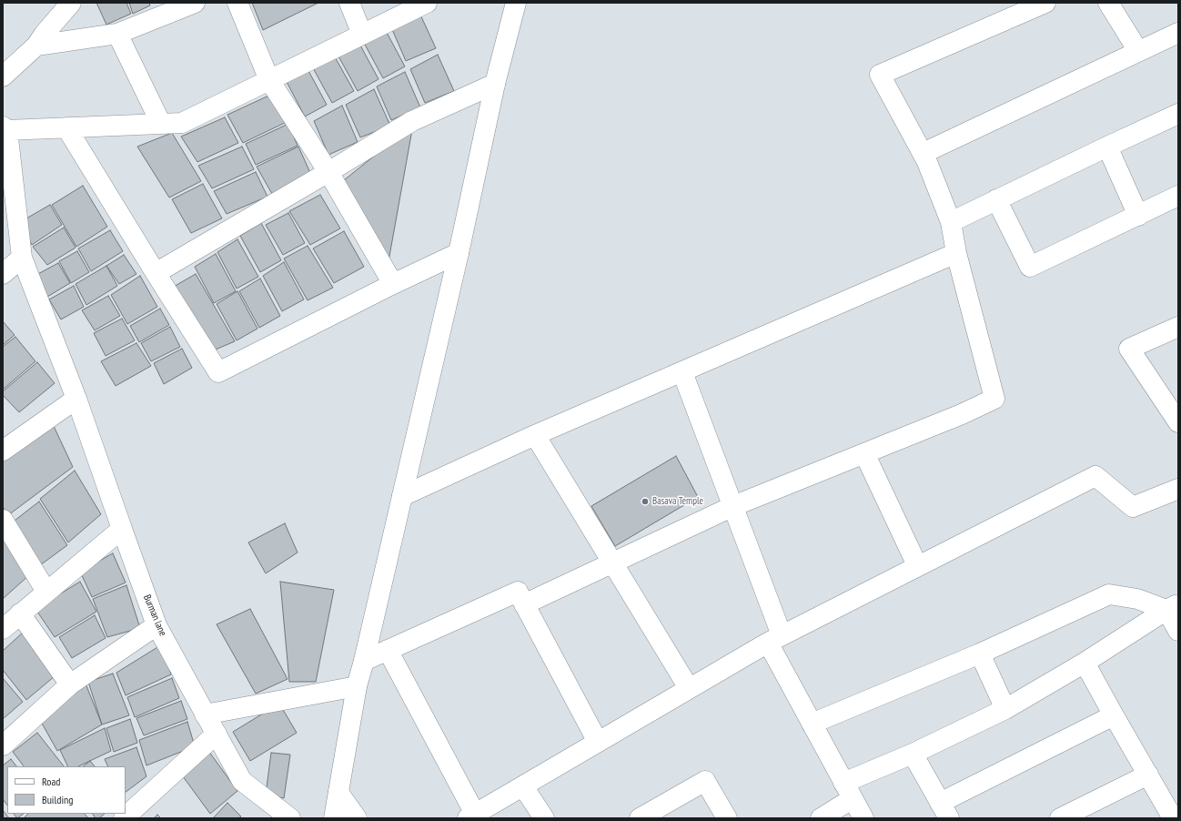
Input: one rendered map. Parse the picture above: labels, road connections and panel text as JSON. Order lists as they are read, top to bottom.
{
  "streets": {
    "street": ["Burman lane"]
  },
  "places": ["Basava Temple"],
  "legend": ["Road", "Building"]
}
